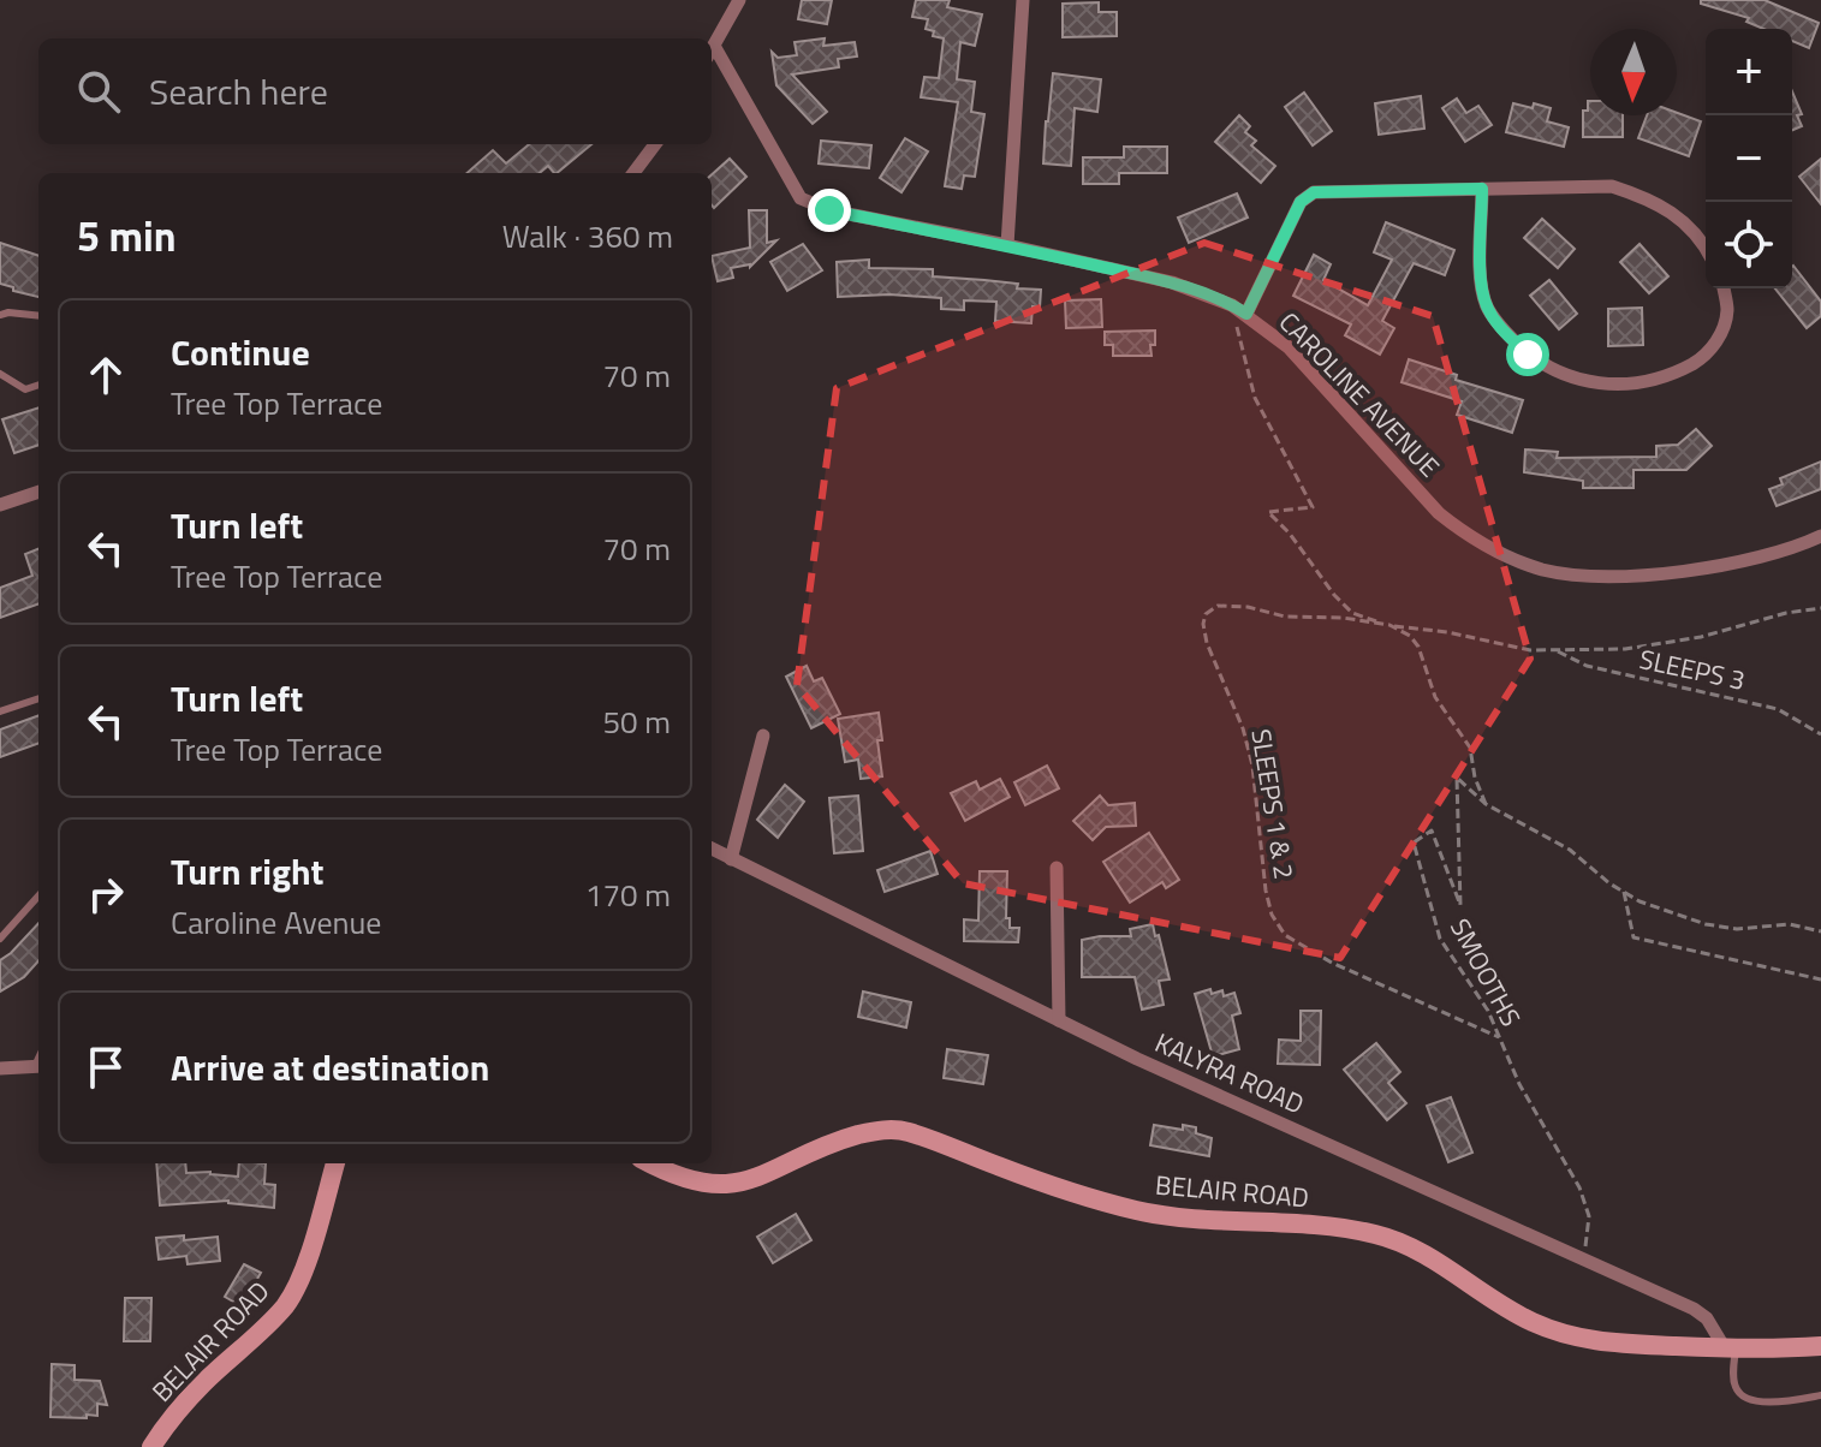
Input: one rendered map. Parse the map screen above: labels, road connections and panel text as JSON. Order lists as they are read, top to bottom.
{
  "streets": {
    "main road": ["BELAIR ROAD"],
    "street": ["CAROLINE AVENUE", "KALYRA ROAD"],
    "path": ["SLEEPS 3", "SLEEPS 1 & 2", "SMOOTHS"]
  },
  "crossings": [
    ["SLEEPS 1 & 2", "SMOOTHS"],
    ["SMOOTHS", "KALYRA ROAD"],
    ["KALYRA ROAD", "BELAIR ROAD"]
  ],
  "north": "bottom",
  "page": {
    "map_buttons": ["+", "−"],
    "search": "Search here",
    "heading": ["5 min", "Walk · 360 m"],
    "list": [
      ["Continue", "Tree Top Terrace", "70 m"],
      ["Turn left", "Tree Top Terrace", "70 m"],
      ["Turn left", "Tree Top Terrace", "50 m"],
      ["Turn right", "Caroline Avenue", "170 m"],
      "Arrive at destination"
    ]
  }
}
